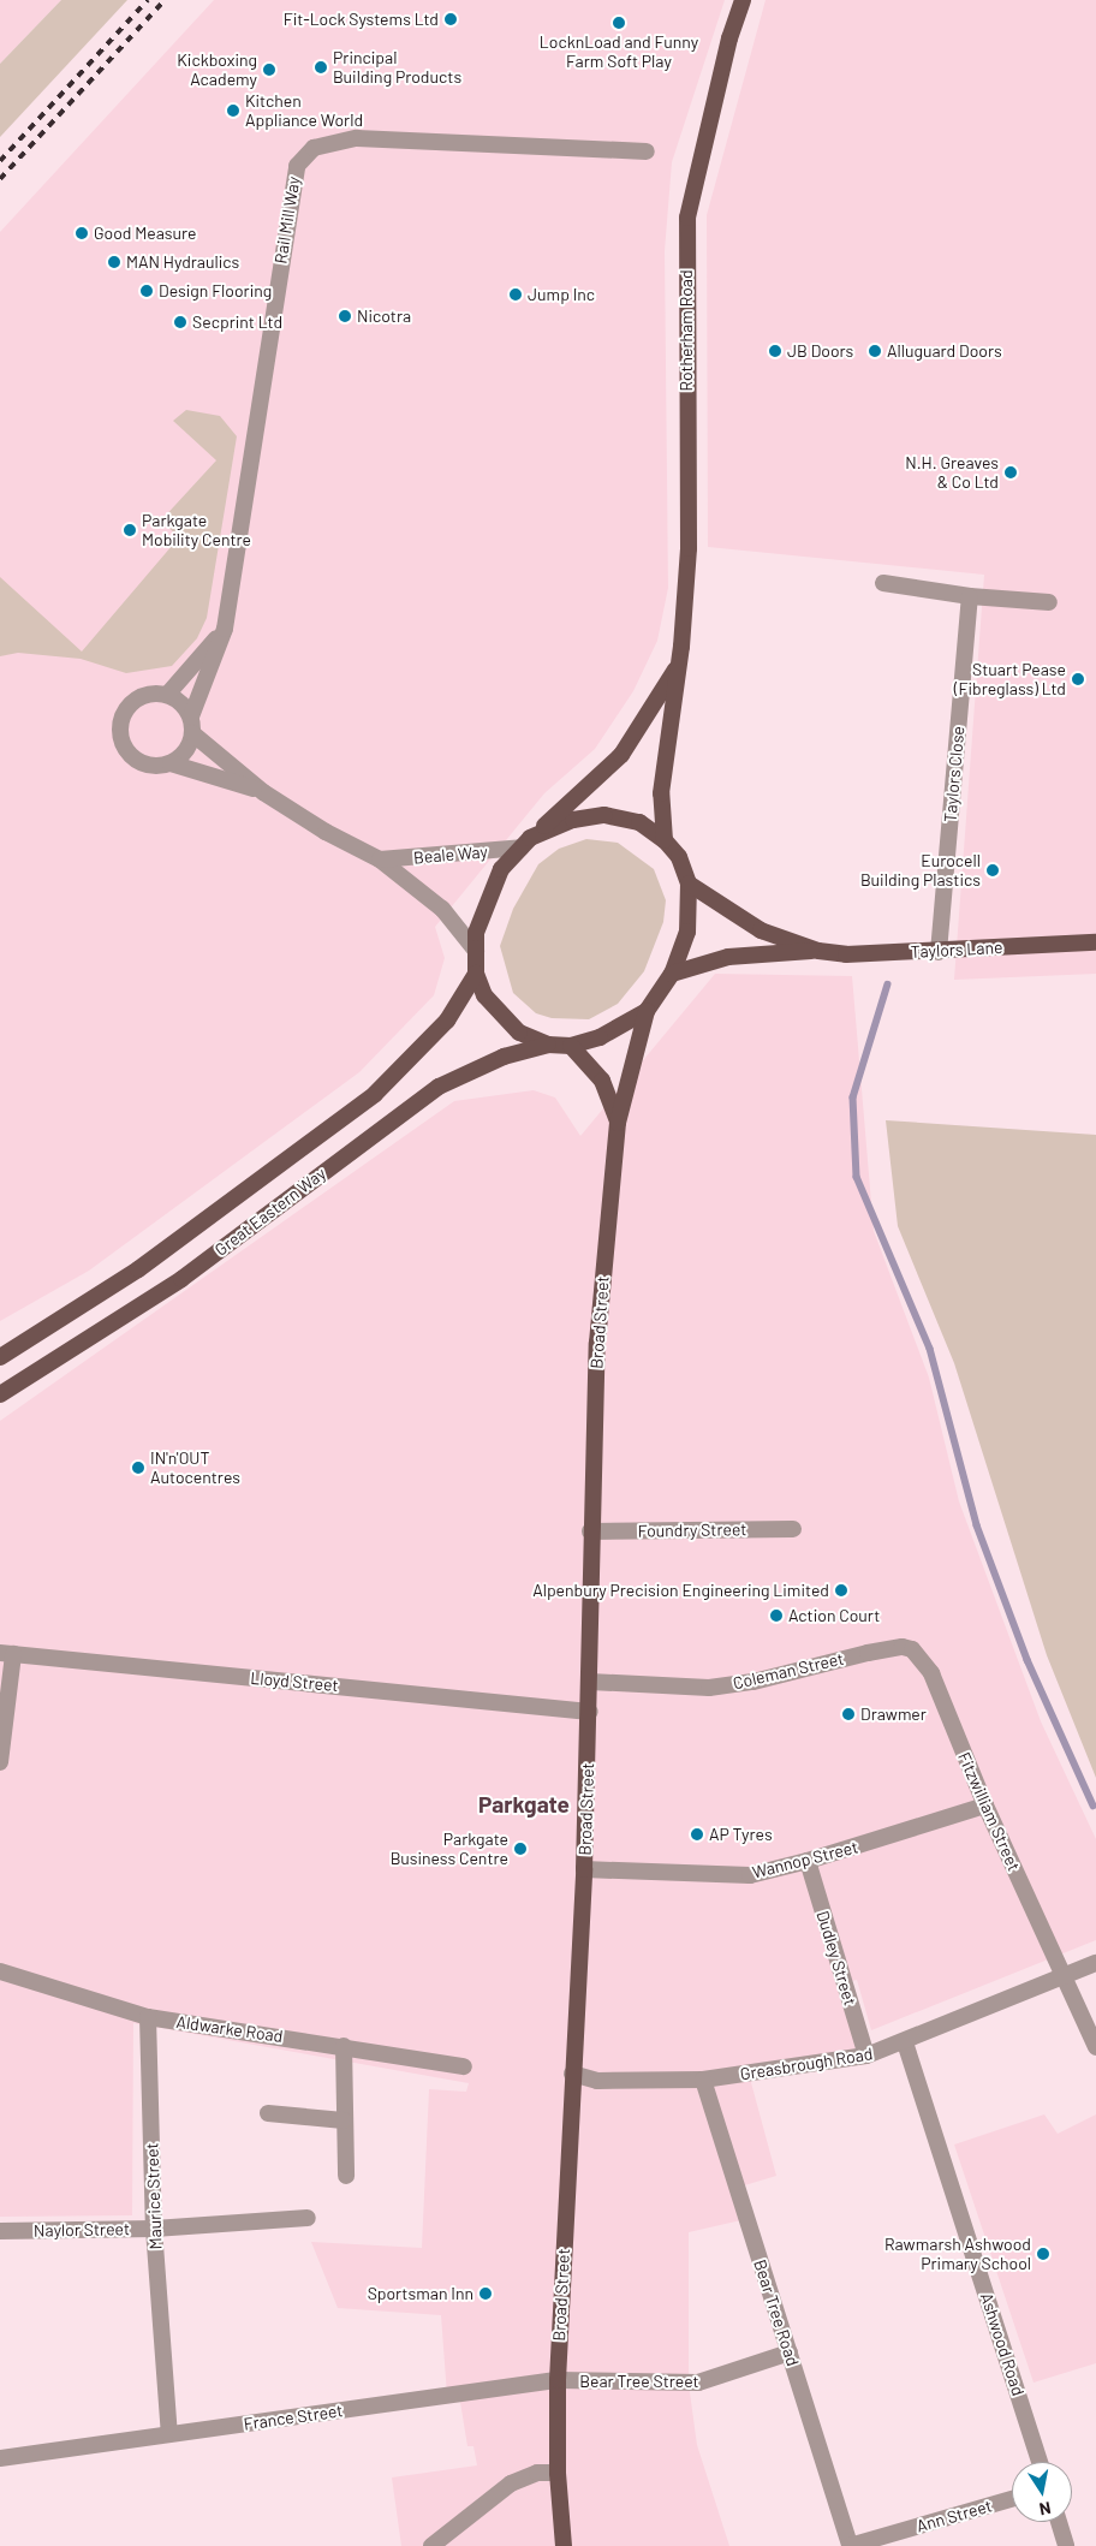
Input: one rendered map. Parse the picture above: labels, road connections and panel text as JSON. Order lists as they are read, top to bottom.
{
  "streets": {
    "main road": [
      "Rotherham Road",
      "Taylors Lane",
      "Great Eastern Way",
      "Broad Street"
    ],
    "street": [
      "Rail Mill Way",
      "Taylors Close",
      "Beale Way",
      "Foundry Street",
      "Coleman Street",
      "Lloyd Street",
      "Fitzwilliam Street",
      "Wannop Street",
      "Dudley Street",
      "Aldwarke Road",
      "Greasbrough Road",
      "Maurice Street",
      "Naylor Street",
      "Bear Tree Road",
      "Ashwood Road",
      "Bear Tree Street",
      "France Street",
      "Ann Street"
    ]
  },
  "crossings": [
    ["Rail Mill Way", "Beale Way"],
    ["Rotherham Road", "Beale Way"],
    ["Rotherham Road", "Great Eastern Way"],
    ["Taylors Close", "Taylors Lane"],
    ["Broad Street", "Foundry Street"],
    ["Broad Street", "Coleman Street"],
    ["Broad Street", "Lloyd Street"],
    ["Broad Street", "Wannop Street"],
    ["Broad Street", "Greasbrough Road"],
    ["Broad Street", "Bear Tree Street"],
    ["Broad Street", "France Street"],
    ["Coleman Street", "Fitzwilliam Street"],
    ["Fitzwilliam Street", "Wannop Street"],
    ["Fitzwilliam Street", "Greasbrough Road"],
    ["Wannop Street", "Dudley Street"],
    ["Dudley Street", "Greasbrough Road"],
    ["Aldwarke Road", "Maurice Street"],
    ["Greasbrough Road", "Bear Tree Road"],
    ["Greasbrough Road", "Ashwood Road"],
    ["Maurice Street", "Naylor Street"],
    ["Maurice Street", "France Street"],
    ["Bear Tree Road", "Bear Tree Street"],
    ["Bear Tree Road", "Ann Street"],
    ["Bear Tree Street", "France Street"]
  ],
  "districts": ["Parkgate"],
  "places": [
    "Fit-Lock Systems Ltd",
    "LocknLoad and Funny Farm Soft Play",
    "Principal Building Products",
    "Kickboxing Academy",
    "Kitchen Appliance World",
    "Good Measure",
    "MAN Hydraulics",
    "Design Flooring",
    "Jump Inc",
    "Nicotra",
    "Secprint Ltd",
    "JB Doors",
    "Alluguard Doors",
    "N.H. Greaves & Co Ltd",
    "Parkgate Mobility Centre",
    "Stuart Pease (Fibreglass) Ltd",
    "Eurocell Building Plastics",
    "IN'n'OUT Autocentres",
    "Alpenbury Precision Engineering Limited",
    "Action Court",
    "Drawmer",
    "AP Tyres",
    "Parkgate Business Centre",
    "Rawmarsh Ashwood Primary School",
    "Sportsman Inn"
  ],
  "north": "bottom"
}
